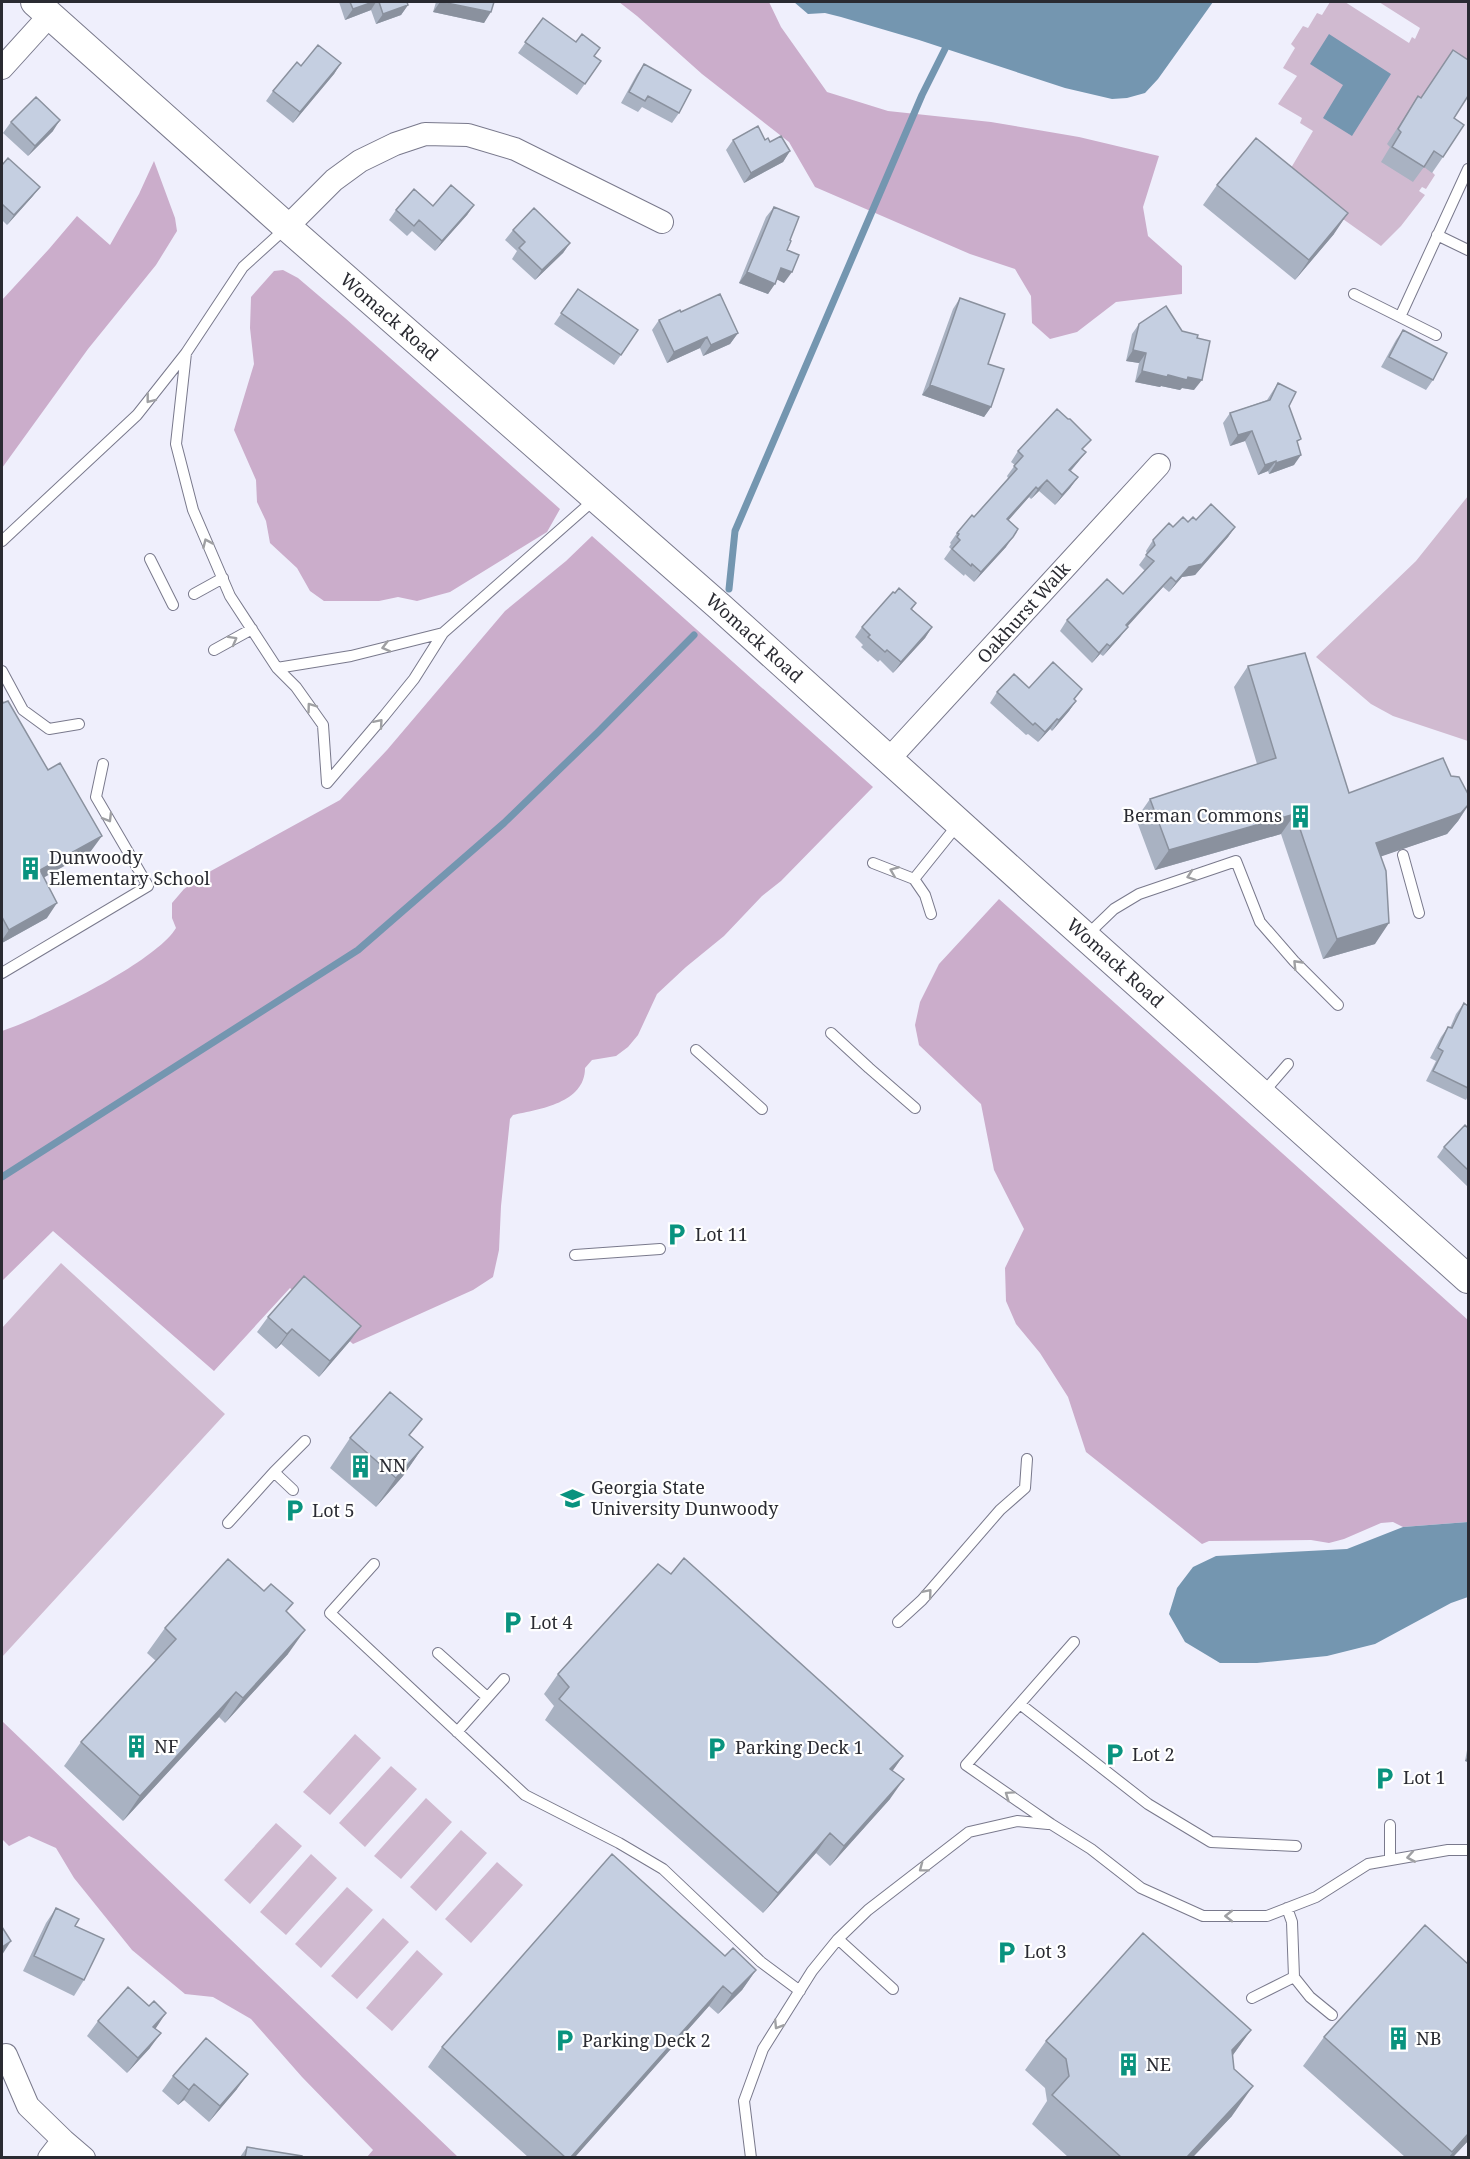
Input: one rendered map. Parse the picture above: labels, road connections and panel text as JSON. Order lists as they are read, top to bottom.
{
  "streets": {
    "street": ["Womack Road", "Oakhurst Walk"]
  },
  "crossings": [
    ["Womack Road", "Oakhurst Walk"]
  ],
  "places": {
    "building": [
      "Berman Commons",
      "Dunwoody Elementary School",
      "NN",
      "NF",
      "NB",
      "NE"
    ],
    "parking": [
      "Lot 11",
      "Lot 5",
      "Lot 4",
      "Parking Deck 1",
      "Lot 2",
      "Lot 1",
      "Lot 3",
      "Parking Deck 2"
    ],
    "school or university": ["Georgia State University Dunwoody"]
  }
}
